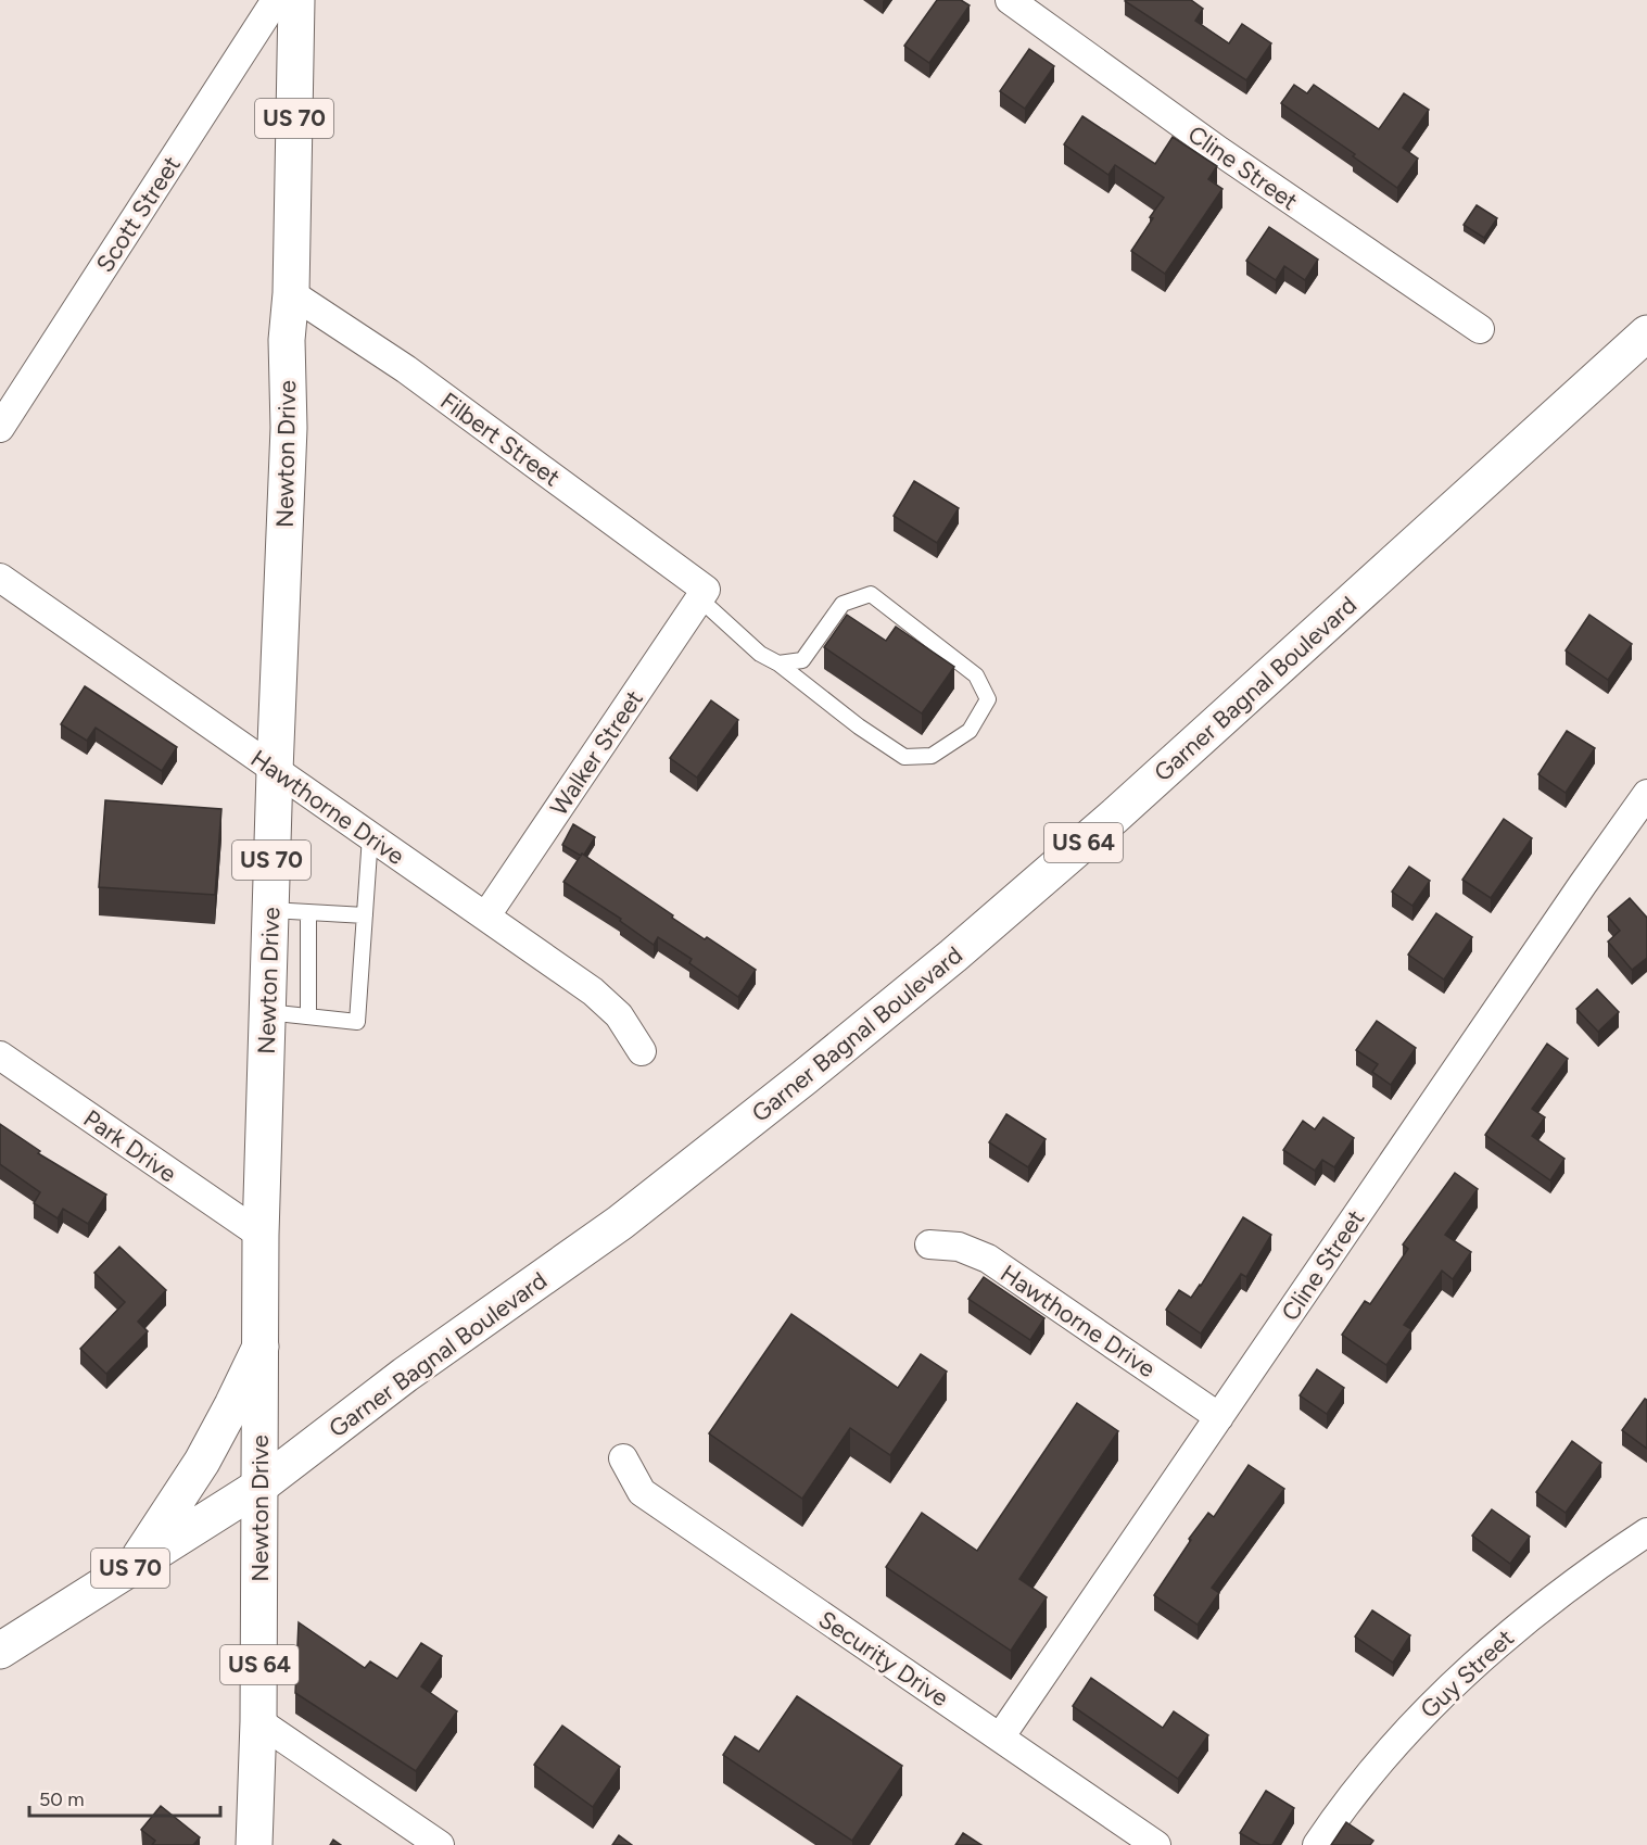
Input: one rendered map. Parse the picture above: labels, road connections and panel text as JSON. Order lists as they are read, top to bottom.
{
  "streets": {
    "main road": [
      "US 70",
      "Newton Drive",
      "Garner Bagnal Boulevard",
      "US 64"
    ],
    "street": [
      "Cline Street",
      "Scott Street",
      "Filbert Street",
      "Walker Street",
      "Hawthorne Drive",
      "Park Drive",
      "Security Drive",
      "Guy Street"
    ]
  },
  "crossings": [
    ["Cline Street", "Hawthorne Drive"],
    ["Cline Street", "Security Drive"],
    ["Filbert Street", "Newton Drive"],
    ["Filbert Street", "Walker Street"],
    ["Newton Drive", "Garner Bagnal Boulevard"],
    ["Newton Drive", "Hawthorne Drive"],
    ["Newton Drive", "Park Drive"],
    ["Walker Street", "Hawthorne Drive"]
  ],
  "scale_bar": "50 m"
}
